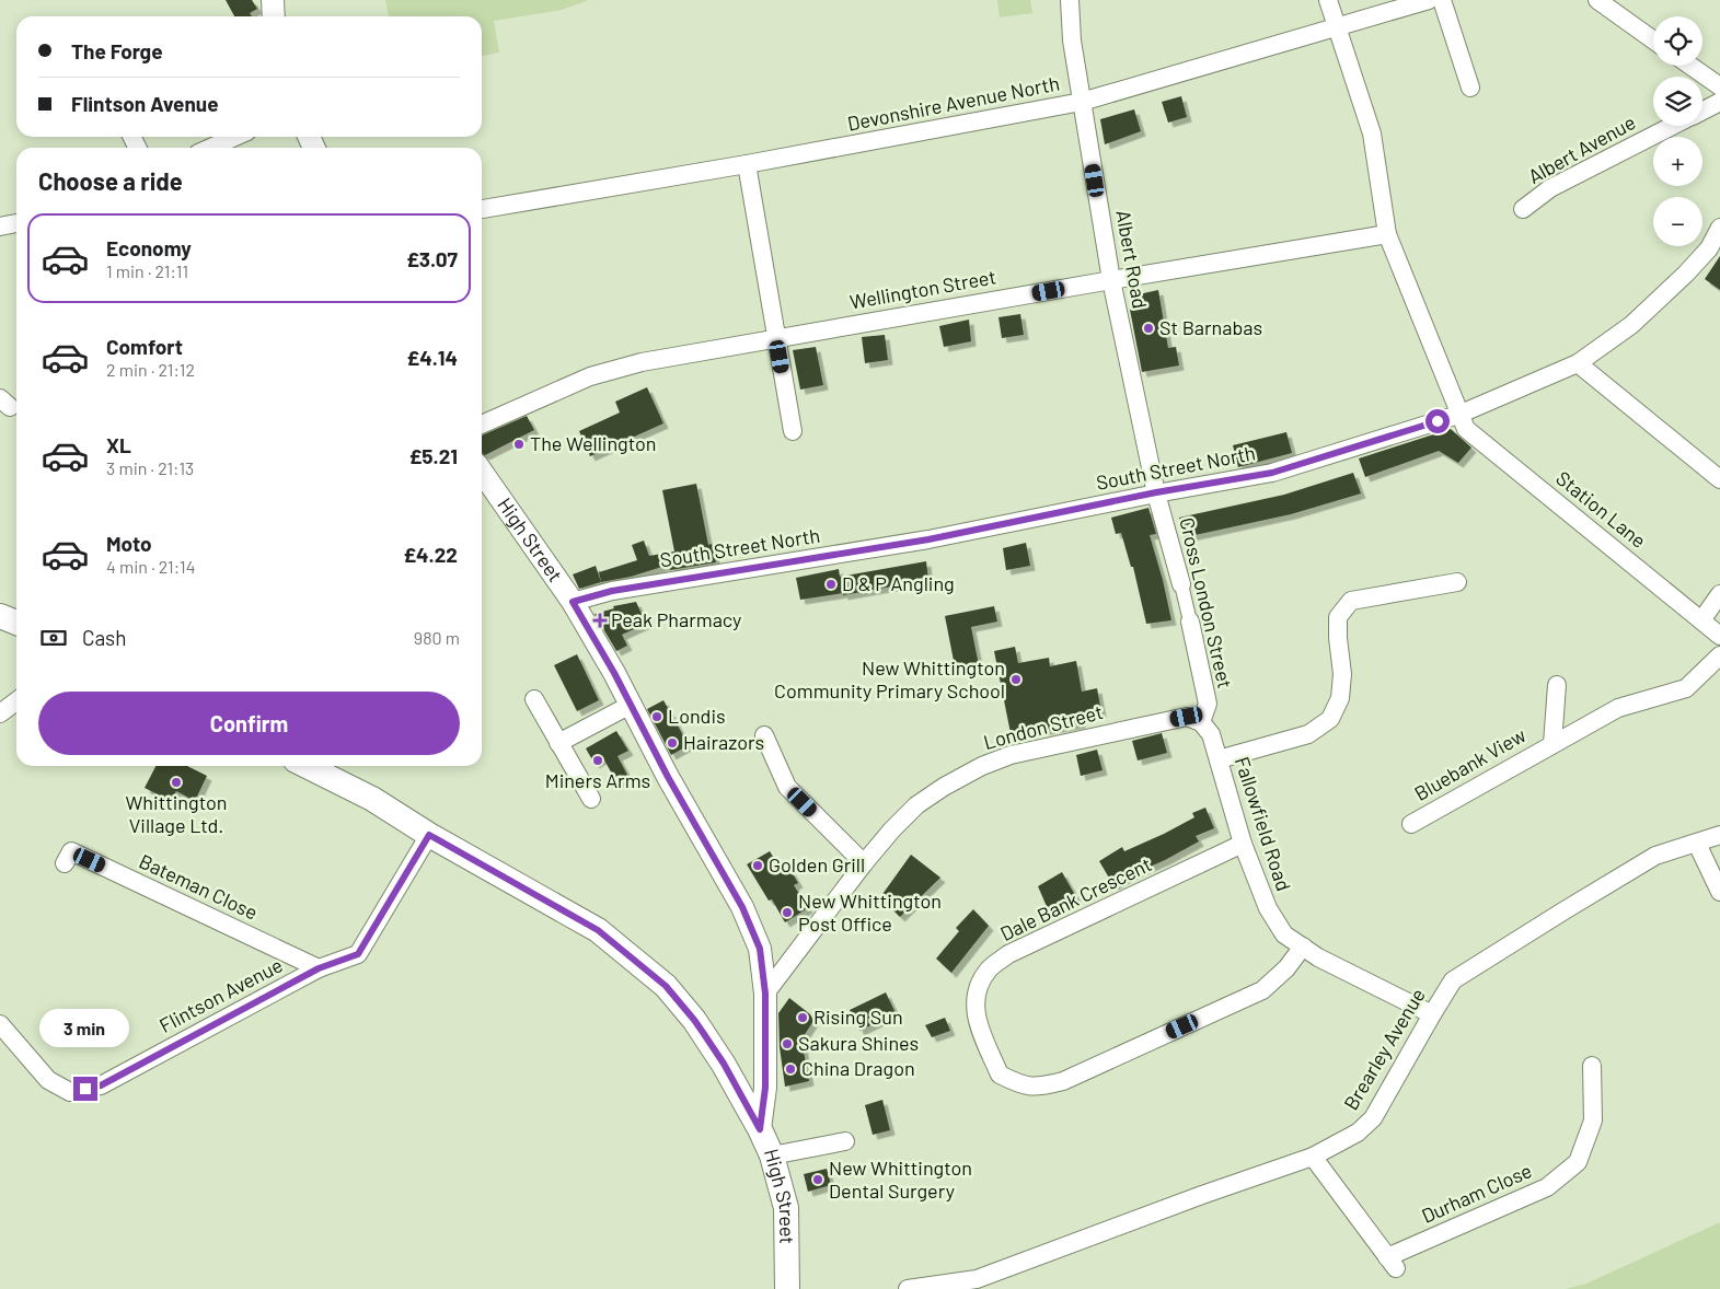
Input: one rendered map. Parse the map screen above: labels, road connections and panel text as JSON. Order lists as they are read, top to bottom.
{
  "streets": {
    "main road": ["High Street"],
    "street": [
      "Devonshire Avenue North",
      "Albert Avenue",
      "Albert Road",
      "Wellington Street",
      "South Street North",
      "Station Lane",
      "Cross London Street",
      "London Street",
      "Bluebank View",
      "Fallowfield Road",
      "Bateman Close",
      "Dale Bank Crescent",
      "Flintson Avenue",
      "Brearley Avenue",
      "Durham Close"
    ]
  },
  "crossings": [
    ["Devonshire Avenue North", "Albert Road"],
    ["Devonshire Avenue North", "Station Lane"],
    ["Albert Road", "Wellington Street"],
    ["Albert Road", "South Street North"],
    ["Albert Road", "Cross London Street"],
    ["Wellington Street", "Station Lane"],
    ["South Street North", "Station Lane"],
    ["South Street North", "High Street"],
    ["South Street North", "Cross London Street"],
    ["High Street", "London Street"],
    ["Cross London Street", "London Street"],
    ["Cross London Street", "Fallowfield Road"],
    ["London Street", "Fallowfield Road"],
    ["Fallowfield Road", "Dale Bank Crescent"],
    ["Fallowfield Road", "Brearley Avenue"],
    ["Bateman Close", "Flintson Avenue"],
    ["Brearley Avenue", "Durham Close"]
  ],
  "places": {
    "other": [
      "St Barnabas",
      "The Wellington",
      "D & P Angling",
      "New Whittington Community Primary School",
      "Londis",
      "Hairazors",
      "Miners Arms",
      "Whittington Village Ltd.",
      "Golden Grill",
      "New Whittington Post Office",
      "Rising Sun",
      "Sakura Shines",
      "China Dragon",
      "New Whittington Dental Surgery"
    ],
    "health": ["Peak Pharmacy"]
  },
  "page": {
    "map_buttons": ["+", "−"],
    "banner": ["The Forge", "Flintson Avenue"],
    "heading": "Choose a ride",
    "list": [
      {
        "name": "Economy",
        "note": "1 min · 21:11",
        "value": "£3.07"
      },
      {
        "name": "Comfort",
        "note": "2 min · 21:12",
        "value": "£4.14"
      },
      {
        "name": "XL",
        "note": "3 min · 21:13",
        "value": "£5.21"
      },
      {
        "name": "Moto",
        "note": "4 min · 21:14",
        "value": "£4.22"
      }
    ],
    "pay": ["Cash", "980 m"],
    "buttons": "Confirm",
    "bubble": "3 min"
  }
}
